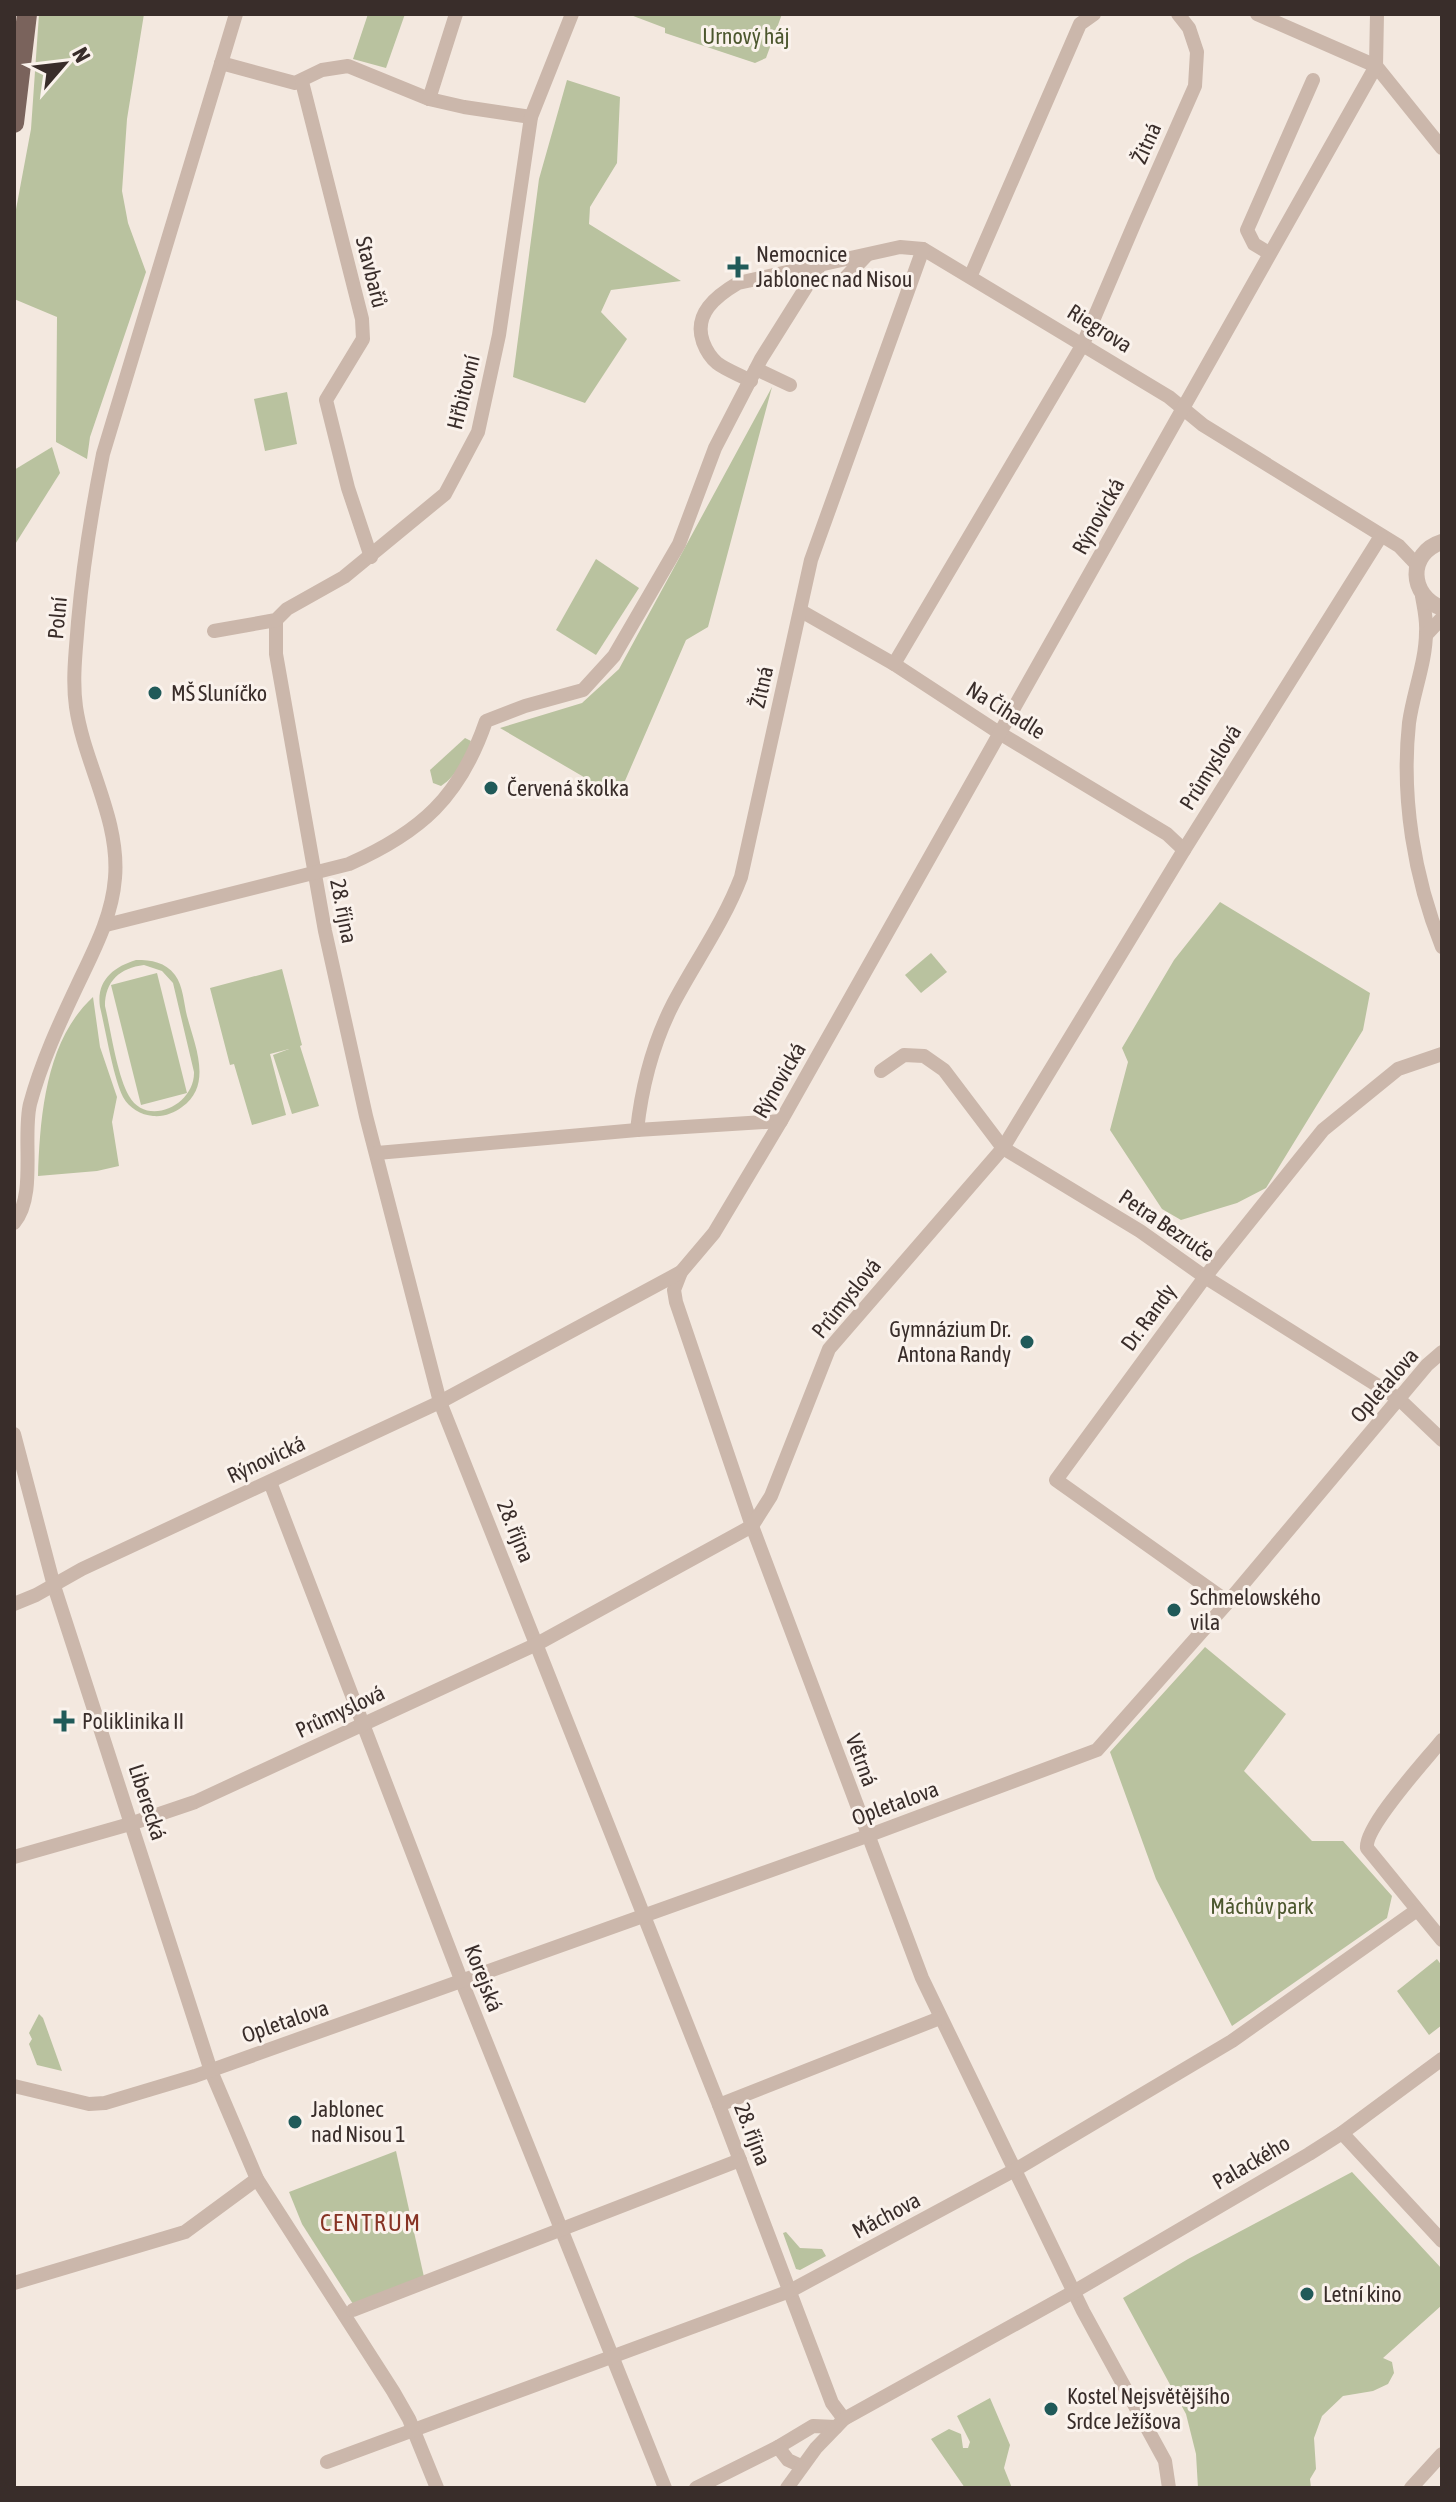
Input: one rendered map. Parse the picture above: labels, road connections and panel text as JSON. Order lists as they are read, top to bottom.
{
  "streets": {
    "street": [
      "Žitná",
      "Stavbařů",
      "Riegrova",
      "Hřbitovní",
      "Rýnovická",
      "Polní",
      "Na Čihadle",
      "Průmyslová",
      "28. října",
      "Petra Bezruče",
      "Dr. Randy",
      "Opletalova",
      "Větrná",
      "Liberecká",
      "Korejská",
      "Palackého",
      "Máchova"
    ]
  },
  "crossings": [
    ["Žitná", "Riegrova"],
    ["Žitná", "Na Čihadle"],
    ["Stavbařů", "Hřbitovní"],
    ["Riegrova", "Rýnovická"],
    ["Riegrova", "Průmyslová"],
    ["Hřbitovní", "28. října"],
    ["Rýnovická", "Na Čihadle"],
    ["Rýnovická", "28. října"],
    ["Rýnovická", "Větrná"],
    ["Rýnovická", "Liberecká"],
    ["Rýnovická", "Korejská"],
    ["Na Čihadle", "Průmyslová"],
    ["Průmyslová", "28. října"],
    ["Průmyslová", "Petra Bezruče"],
    ["Průmyslová", "Větrná"],
    ["Průmyslová", "Liberecká"],
    ["Průmyslová", "Korejská"],
    ["28. října", "Opletalova"],
    ["28. října", "Palackého"],
    ["28. října", "Máchova"],
    ["Petra Bezruče", "Dr. Randy"],
    ["Petra Bezruče", "Opletalova"],
    ["Dr. Randy", "Opletalova"],
    ["Opletalova", "Větrná"],
    ["Opletalova", "Liberecká"],
    ["Opletalova", "Korejská"],
    ["Větrná", "Palackého"],
    ["Větrná", "Máchova"],
    ["Liberecká", "Máchova"],
    ["Korejská", "Máchova"]
  ],
  "districts": ["CENTRUM"],
  "parks": ["Urnový háj", "Máchův park"],
  "places": {
    "health": ["Nemocnice Jablonec nad Nisou", "Poliklinika II"],
    "other": [
      "MŠ Sluníčko",
      "Červená školka",
      "Gymnázium Dr. Antona Randy",
      "Schmelowského vila",
      "Jablonec nad Nisou 1",
      "Letní kino",
      "Kostel Nejsvětějšího Srdce Ježíšova"
    ]
  },
  "north": "top right"
}
